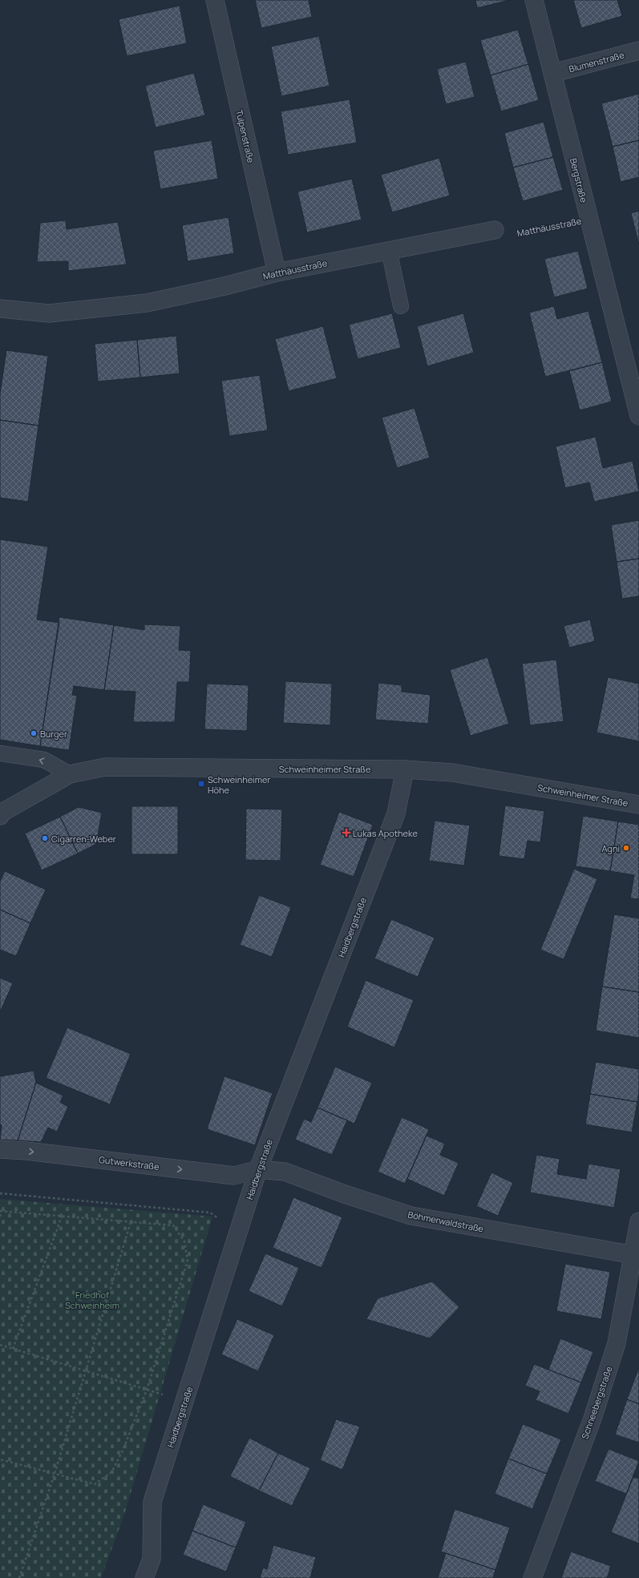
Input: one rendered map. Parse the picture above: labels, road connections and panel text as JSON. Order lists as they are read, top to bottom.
{
  "streets": {
    "street": [
      "Blumenstraße",
      "Tulpenstraße",
      "Bergstraße",
      "Matthäusstraße",
      "Schweinheimer Straße",
      "Haidbergstraße",
      "Gutwerkstraße",
      "Böhmerwaldstraße",
      "Schneebergstraße"
    ]
  },
  "crossings": [
    ["Blumenstraße", "Bergstraße"],
    ["Tulpenstraße", "Matthäusstraße"],
    ["Bergstraße", "Matthäusstraße"],
    ["Schweinheimer Straße", "Haidbergstraße"],
    ["Haidbergstraße", "Gutwerkstraße"],
    ["Haidbergstraße", "Böhmerwaldstraße"],
    ["Gutwerkstraße", "Böhmerwaldstraße"],
    ["Böhmerwaldstraße", "Schneebergstraße"]
  ],
  "one_way": ["Gutwerkstraße"],
  "parks": ["Friedhof Schweinheim"],
  "places": {
    "other": ["Burger", "Cigarren-Weber", "Agni"],
    "transit": ["Schweinheimer Höhe"],
    "health": ["Lukas Apotheke"]
  }
}
